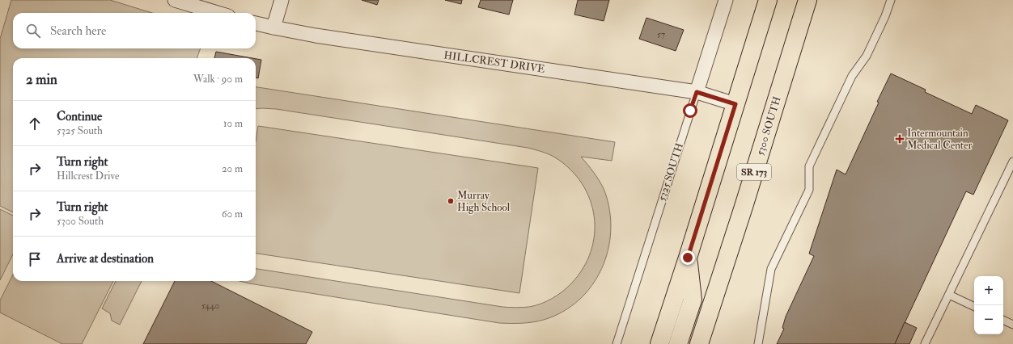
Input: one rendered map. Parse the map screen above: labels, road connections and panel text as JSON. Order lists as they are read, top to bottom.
{
  "streets": {
    "main road": ["5300 SOUTH", "SR 173"],
    "street": ["HILLCREST DRIVE", "5325 SOUTH"]
  },
  "crossings": [
    ["HILLCREST DRIVE", "5325 SOUTH"]
  ],
  "places": {
    "health": ["Intermountain Medical Center"],
    "other": ["Murray High School"]
  },
  "house_numbers": ["57", "5440"],
  "page": {
    "search": "Search here",
    "heading": ["2 min", "Walk · 90 m"],
    "list": [
      ["Continue", "5325 South", "10 m"],
      ["Turn right", "Hillcrest Drive", "20 m"],
      ["Turn right", "5300 South", "60 m"],
      "Arrive at destination"
    ],
    "map_buttons": ["+", "−"]
  }
}
